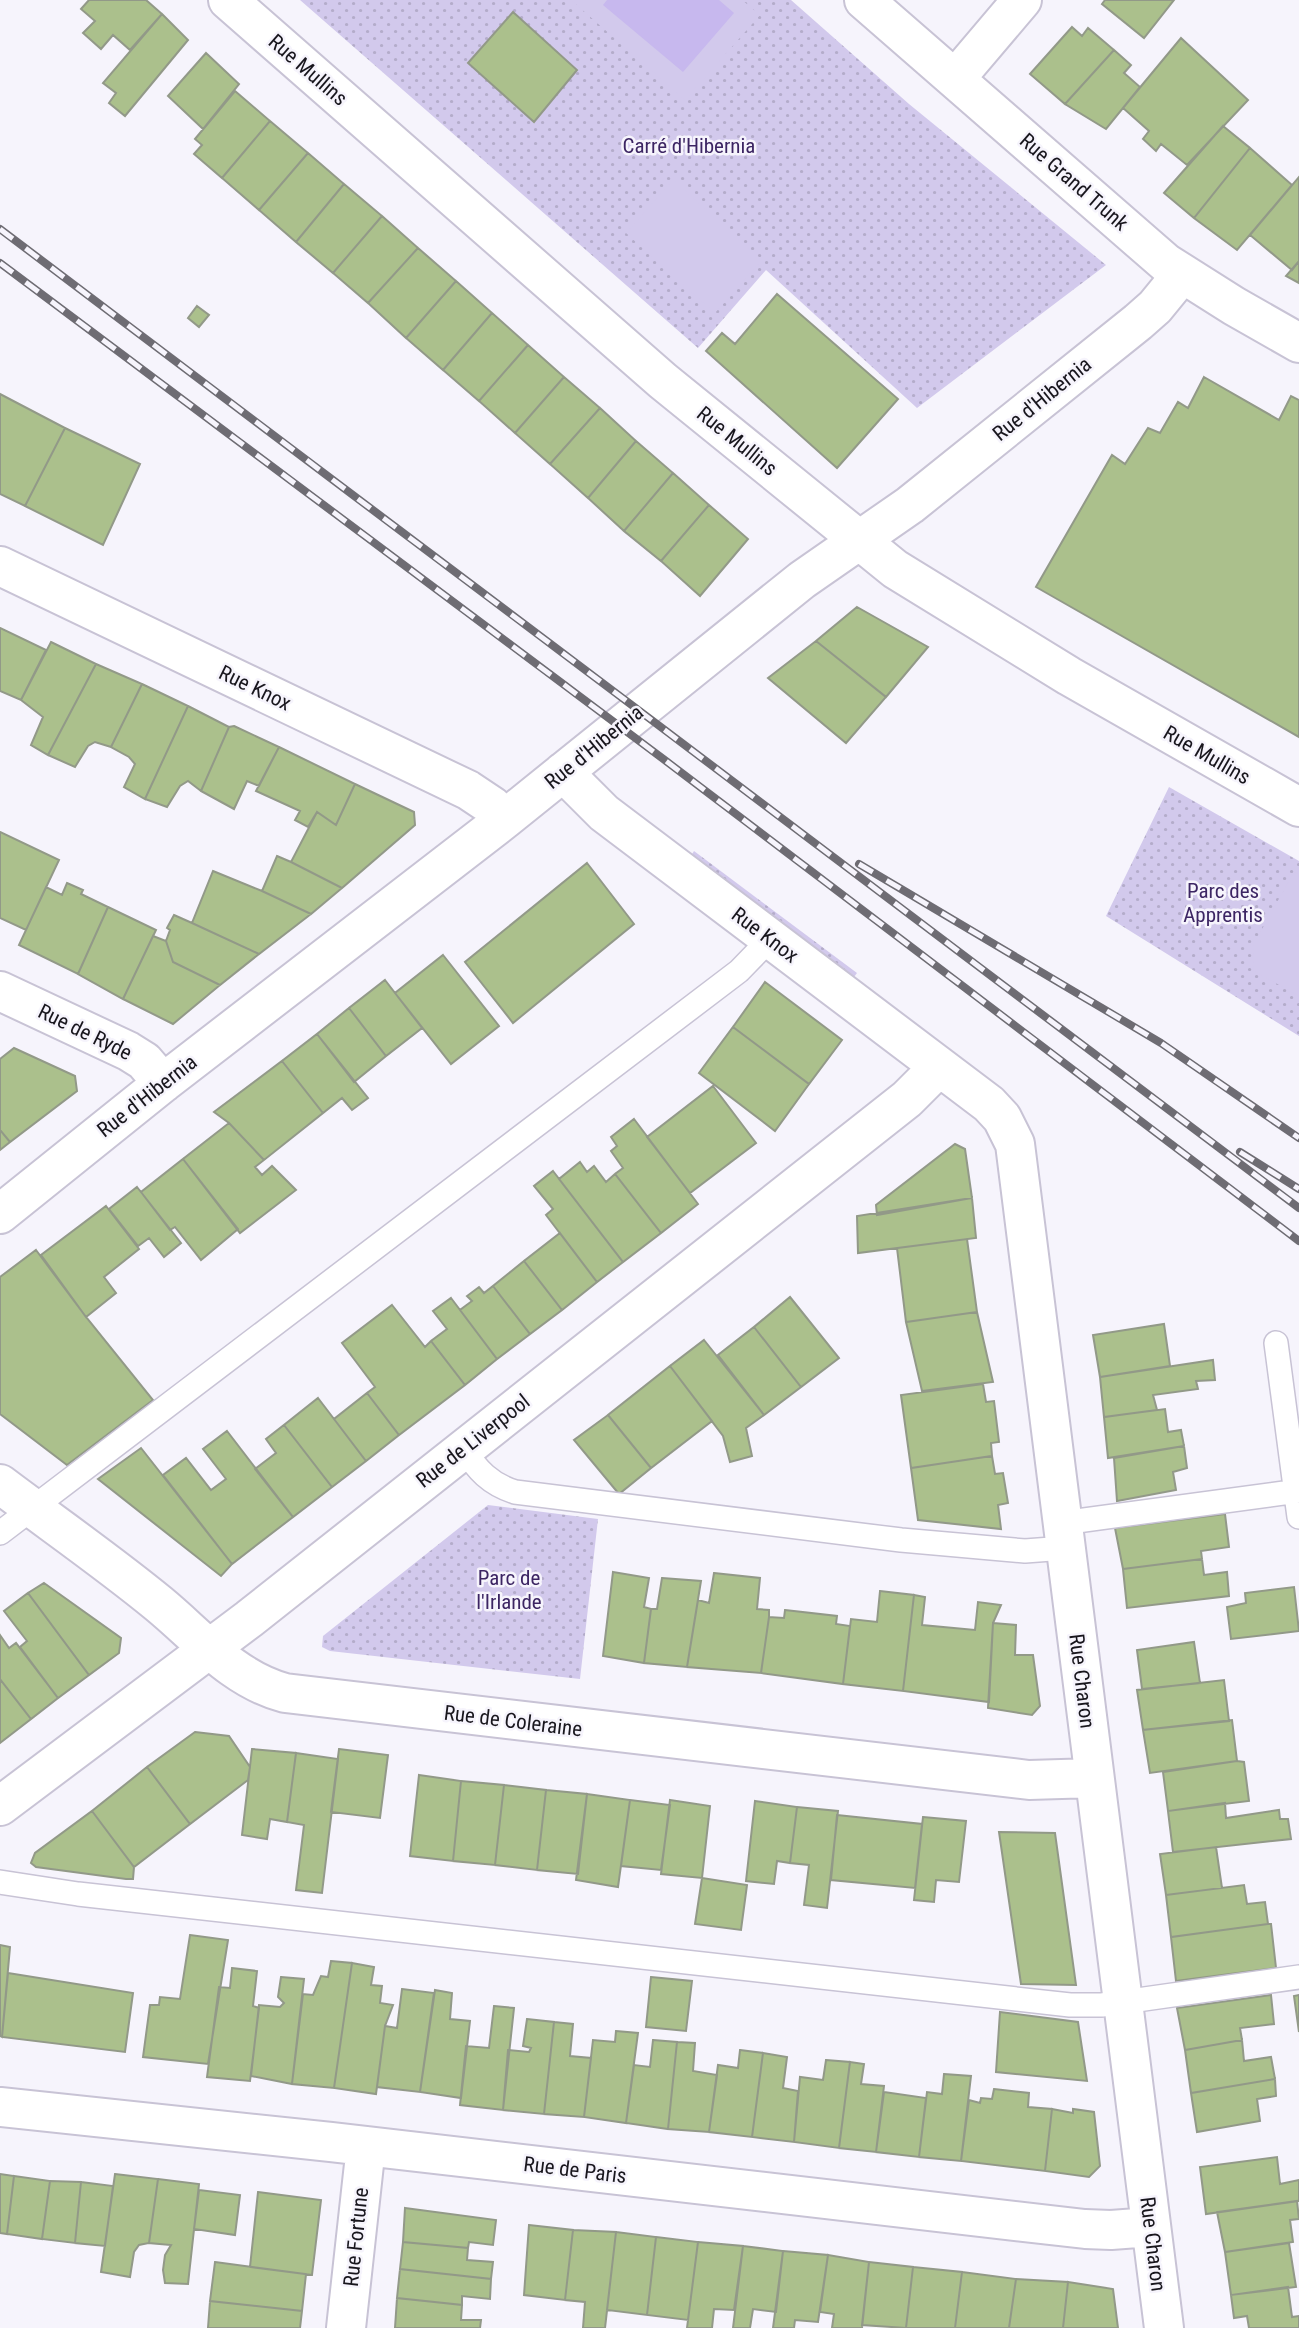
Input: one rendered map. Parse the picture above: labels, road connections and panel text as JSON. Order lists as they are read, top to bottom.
{
  "streets": {
    "street": [
      "Rue Mullins",
      "Rue Grand Trunk",
      "Rue d'Hibernia",
      "Rue Knox",
      "Rue de Ryde",
      "Rue de Liverpool",
      "Rue Charon",
      "Rue de Coleraine",
      "Rue de Paris",
      "Rue Fortune"
    ]
  },
  "crossings": [
    ["Rue Mullins", "Rue d'Hibernia"],
    ["Rue Grand Trunk", "Rue d'Hibernia"],
    ["Rue d'Hibernia", "Rue Knox"],
    ["Rue d'Hibernia", "Rue de Ryde"],
    ["Rue Knox", "Rue de Liverpool"],
    ["Rue Knox", "Rue Charon"],
    ["Rue de Liverpool", "Rue Charon"],
    ["Rue de Liverpool", "Rue de Coleraine"],
    ["Rue Charon", "Rue de Coleraine"],
    ["Rue Charon", "Rue de Paris"],
    ["Rue de Paris", "Rue Fortune"]
  ],
  "parks": ["Carré d'Hibernia", "Parc des Apprentis", "Parc de l'Irlande"]
}
